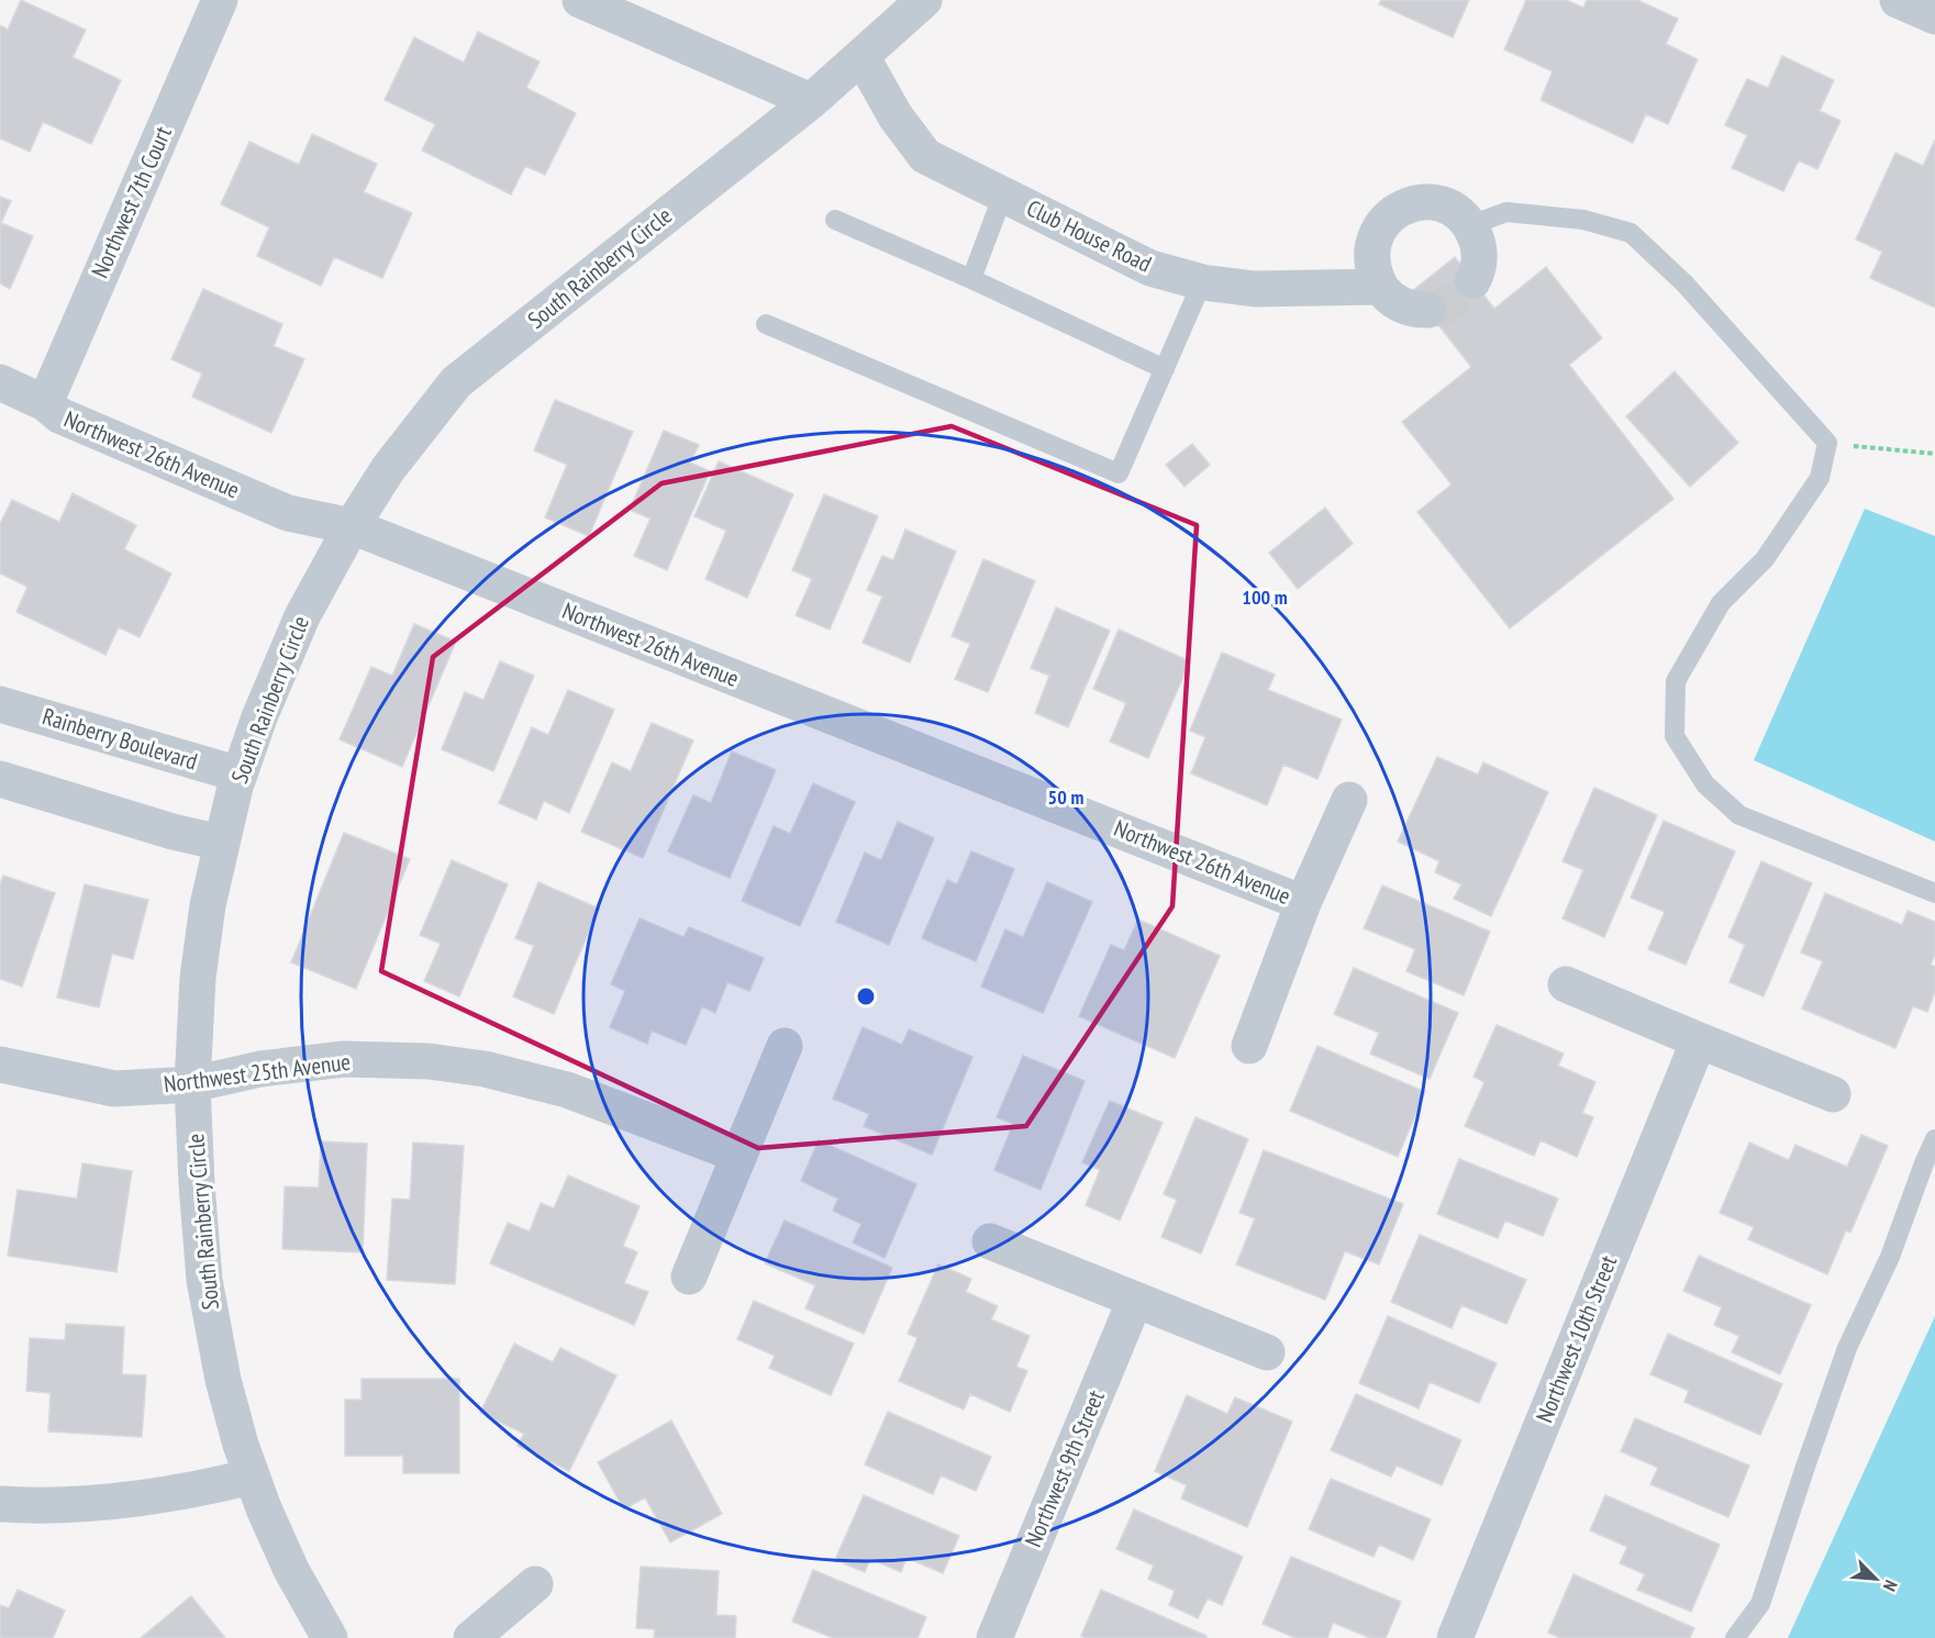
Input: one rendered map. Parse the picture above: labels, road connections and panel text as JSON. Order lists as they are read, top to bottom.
{
  "streets": {
    "street": [
      "Northwest 7th Court",
      "Club House Road",
      "South Rainberry Circle",
      "Northwest 26th Avenue",
      "Rainberry Boulevard",
      "Northwest 25th Avenue",
      "Northwest 10th Street",
      "Northwest 9th Street"
    ]
  },
  "crossings": [
    ["Northwest 7th Court", "Northwest 26th Avenue"],
    ["Club House Road", "South Rainberry Circle"],
    ["South Rainberry Circle", "Northwest 26th Avenue"],
    ["South Rainberry Circle", "Rainberry Boulevard"],
    ["South Rainberry Circle", "Northwest 25th Avenue"]
  ],
  "north": "bottom right",
  "rings": ["100 m", "50 m"]
}
